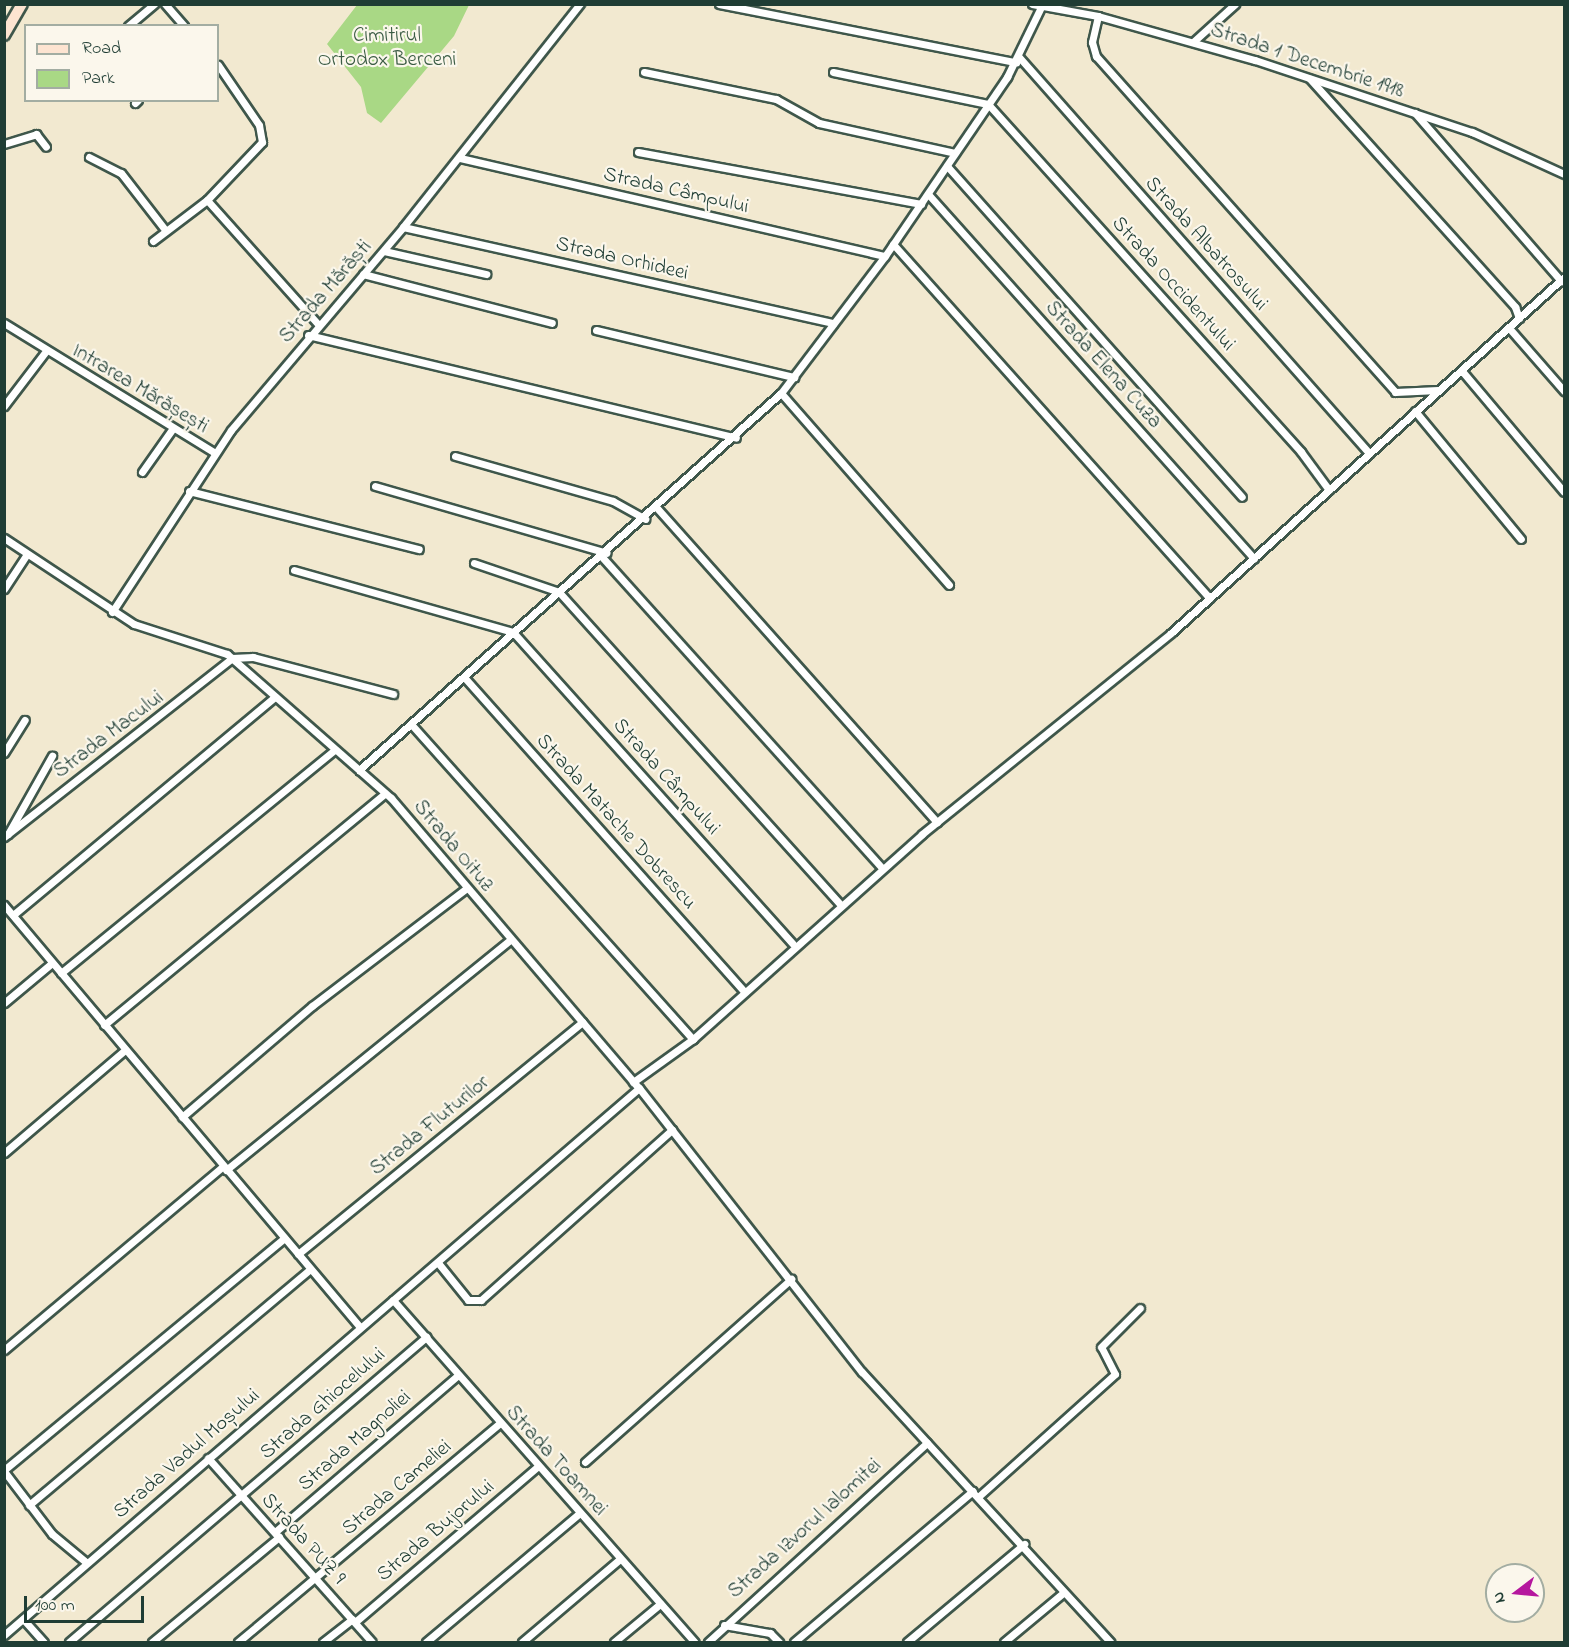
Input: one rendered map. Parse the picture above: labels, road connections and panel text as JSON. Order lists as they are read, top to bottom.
{
  "streets": {
    "street": [
      "Strada 1 Decembrie 1918",
      "Strada Câmpului",
      "Strada Albatrosului",
      "Strada Orhideei",
      "Strada Occidentului",
      "Strada Mărăști",
      "Strada Elena Cuza",
      "Intrarea Mărășești",
      "Strada Macului",
      "Strada Matache Dobrescu",
      "Strada Oituz",
      "Strada Fluturilor",
      "Strada Ghiocelului",
      "Strada Magnoliei",
      "Strada Vadul Moșului",
      "Strada Toamnei",
      "Strada Cameliei",
      "Strada Izvorul Ialomitei",
      "Strada Bujorului",
      "Strada PUZ 9"
    ]
  },
  "crossings": [
    ["Strada Câmpului", "Strada Mărăști"],
    ["Strada Câmpului", "Strada Vadul Moșului"],
    ["Strada Albatrosului", "Strada Vadul Moșului"],
    ["Strada Orhideei", "Strada Mărăști"],
    ["Strada Occidentului", "Strada Vadul Moșului"],
    ["Strada Mărăști", "Intrarea Mărășești"],
    ["Strada Mărăști", "Strada Oituz"],
    ["Strada Elena Cuza", "Strada Vadul Moșului"],
    ["Strada Macului", "Strada Oituz"],
    ["Strada Matache Dobrescu", "Strada Vadul Moșului"],
    ["Strada Oituz", "Strada Fluturilor"],
    ["Strada Oituz", "Strada Vadul Moșului"],
    ["Strada Oituz", "Strada Izvorul Ialomitei"],
    ["Strada Ghiocelului", "Strada Toamnei"],
    ["Strada Ghiocelului", "Strada PUZ 9"],
    ["Strada Magnoliei", "Strada Toamnei"],
    ["Strada Magnoliei", "Strada PUZ 9"],
    ["Strada Vadul Moșului", "Strada Toamnei"],
    ["Strada Vadul Moșului", "Strada PUZ 9"],
    ["Strada Toamnei", "Strada Cameliei"],
    ["Strada Toamnei", "Strada Bujorului"],
    ["Strada Cameliei", "Strada PUZ 9"],
    ["Strada Bujorului", "Strada PUZ 9"]
  ],
  "parks": ["Cimitirul Ortodox Berceni"],
  "legend": ["Road", "Park"],
  "scale_bar": "100 m",
  "north": "left"
}
